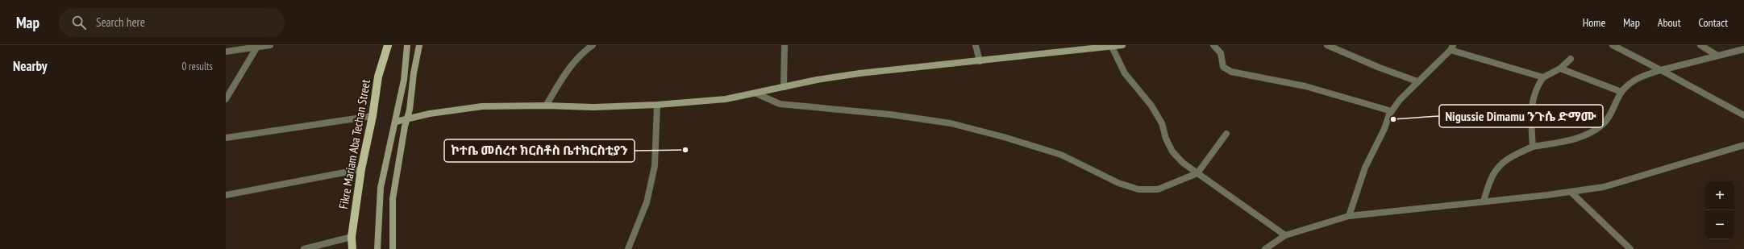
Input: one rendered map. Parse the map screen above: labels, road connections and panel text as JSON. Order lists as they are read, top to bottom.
{
  "streets": {
    "main road": ["Fikre Mariam Aba Techan Street"]
  },
  "places": ["Nigussie Dimamu ንጉሴ ድማሙ", "ኮተቤ መሰረተ ክርስቶስ ቤተክርስቲያን"],
  "page": {
    "header": "Map",
    "search": "Search here",
    "nav": [
      "Home",
      "Map",
      "About",
      "Contact"
    ],
    "heading": ["Nearby", "0 results"],
    "map_buttons": ["+", "−"]
  }
}
